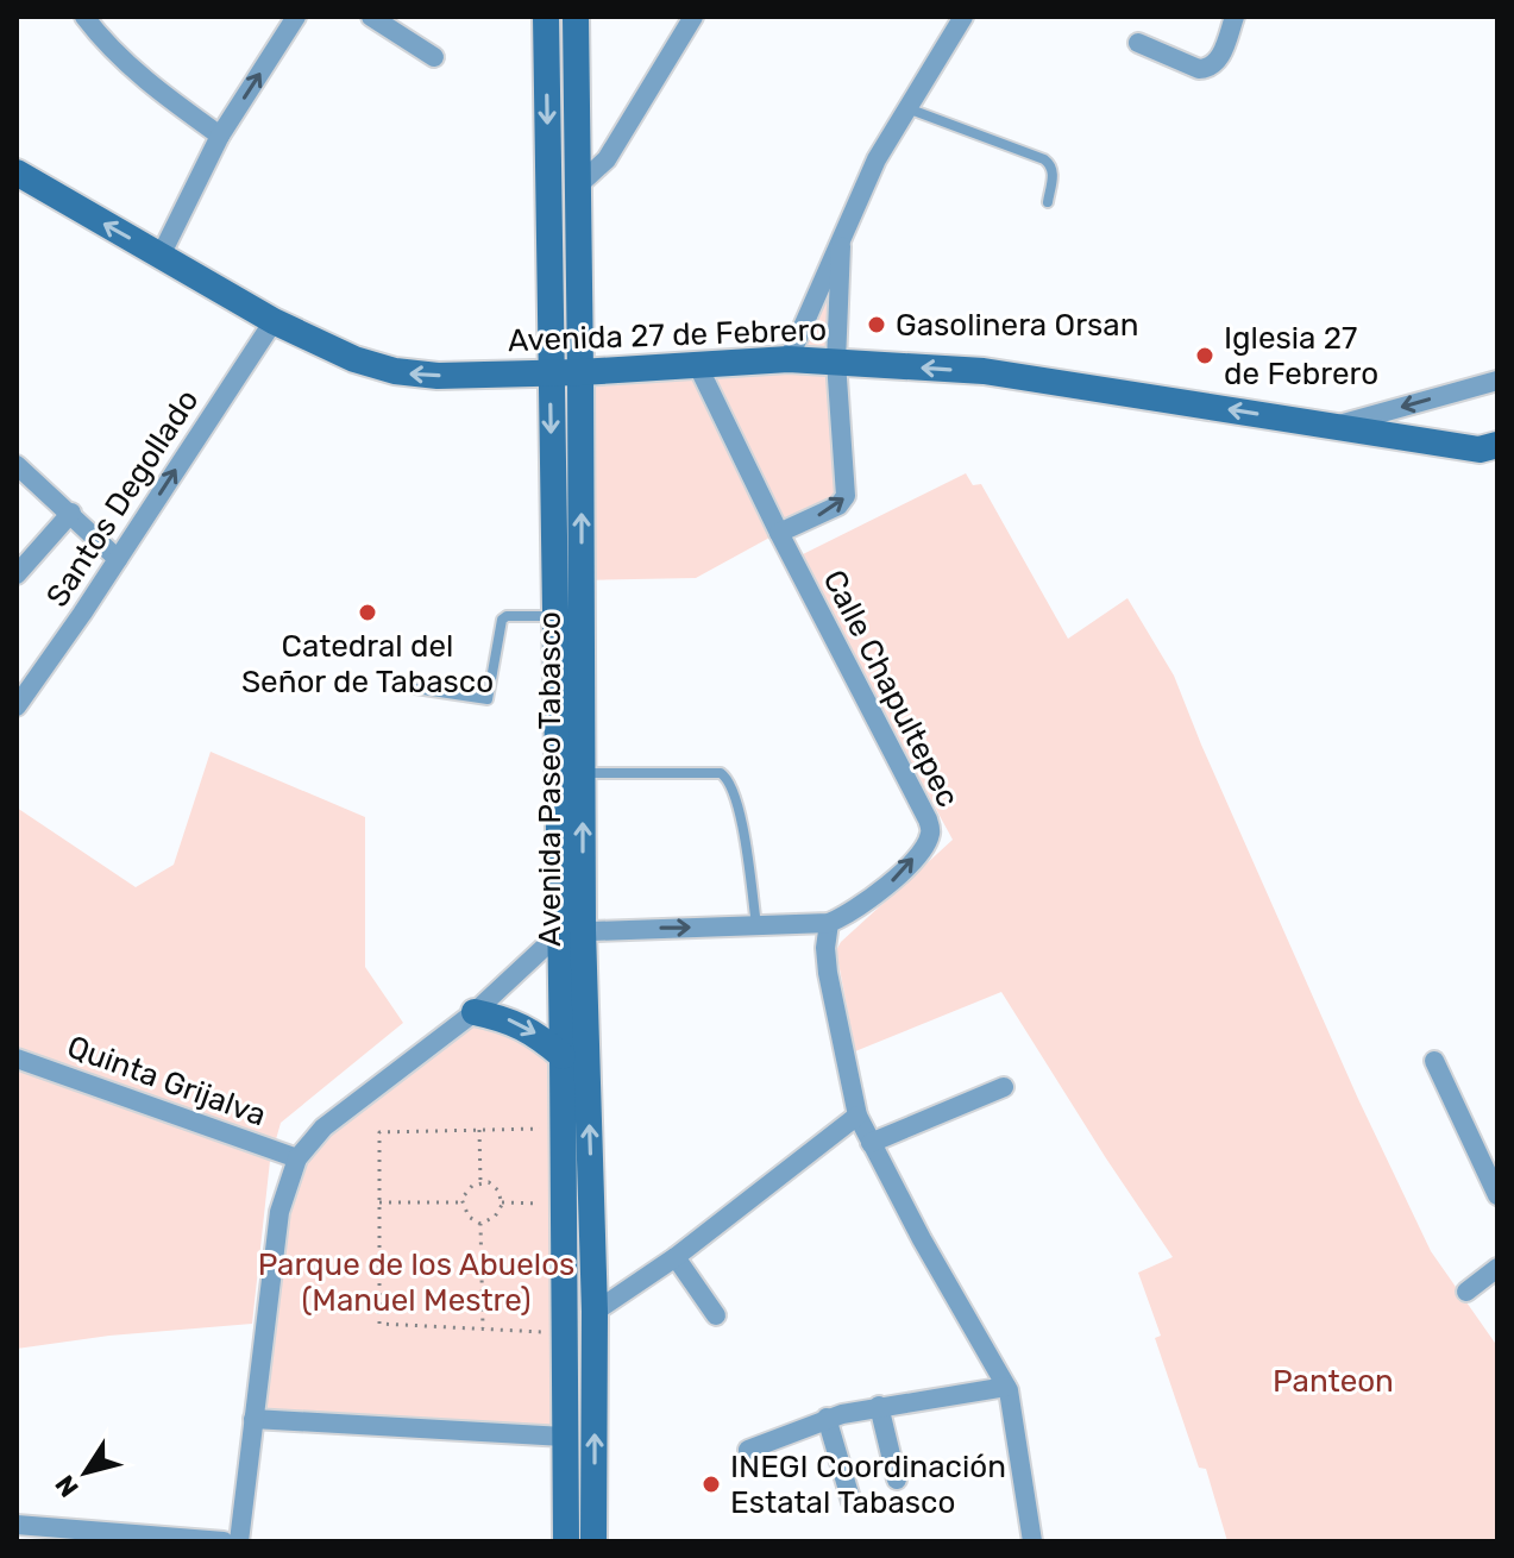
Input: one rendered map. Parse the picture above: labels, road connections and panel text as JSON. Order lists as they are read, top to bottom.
{
  "streets": {
    "main road": ["Avenida 27 de Febrero", "Avenida Paseo Tabasco"],
    "street": ["Santos Degollado", "Calle Chapultepec", "Quinta Grijalva"]
  },
  "crossings": [
    ["Avenida 27 de Febrero", "Santos Degollado"],
    ["Avenida 27 de Febrero", "Calle Chapultepec"],
    ["Avenida 27 de Febrero", "Avenida Paseo Tabasco"],
    ["Calle Chapultepec", "Avenida Paseo Tabasco"]
  ],
  "one_way": ["Avenida 27 de Febrero", "Santos Degollado"],
  "parks": ["Parque de los Abuelos (Manuel Mestre)", "Panteon"],
  "places": [
    "Gasolinera Orsan",
    "Iglesia 27 de Febrero",
    "Catedral del Señor de Tabasco",
    "INEGI Coordinación Estatal Tabasco"
  ],
  "north": "bottom left"
}
